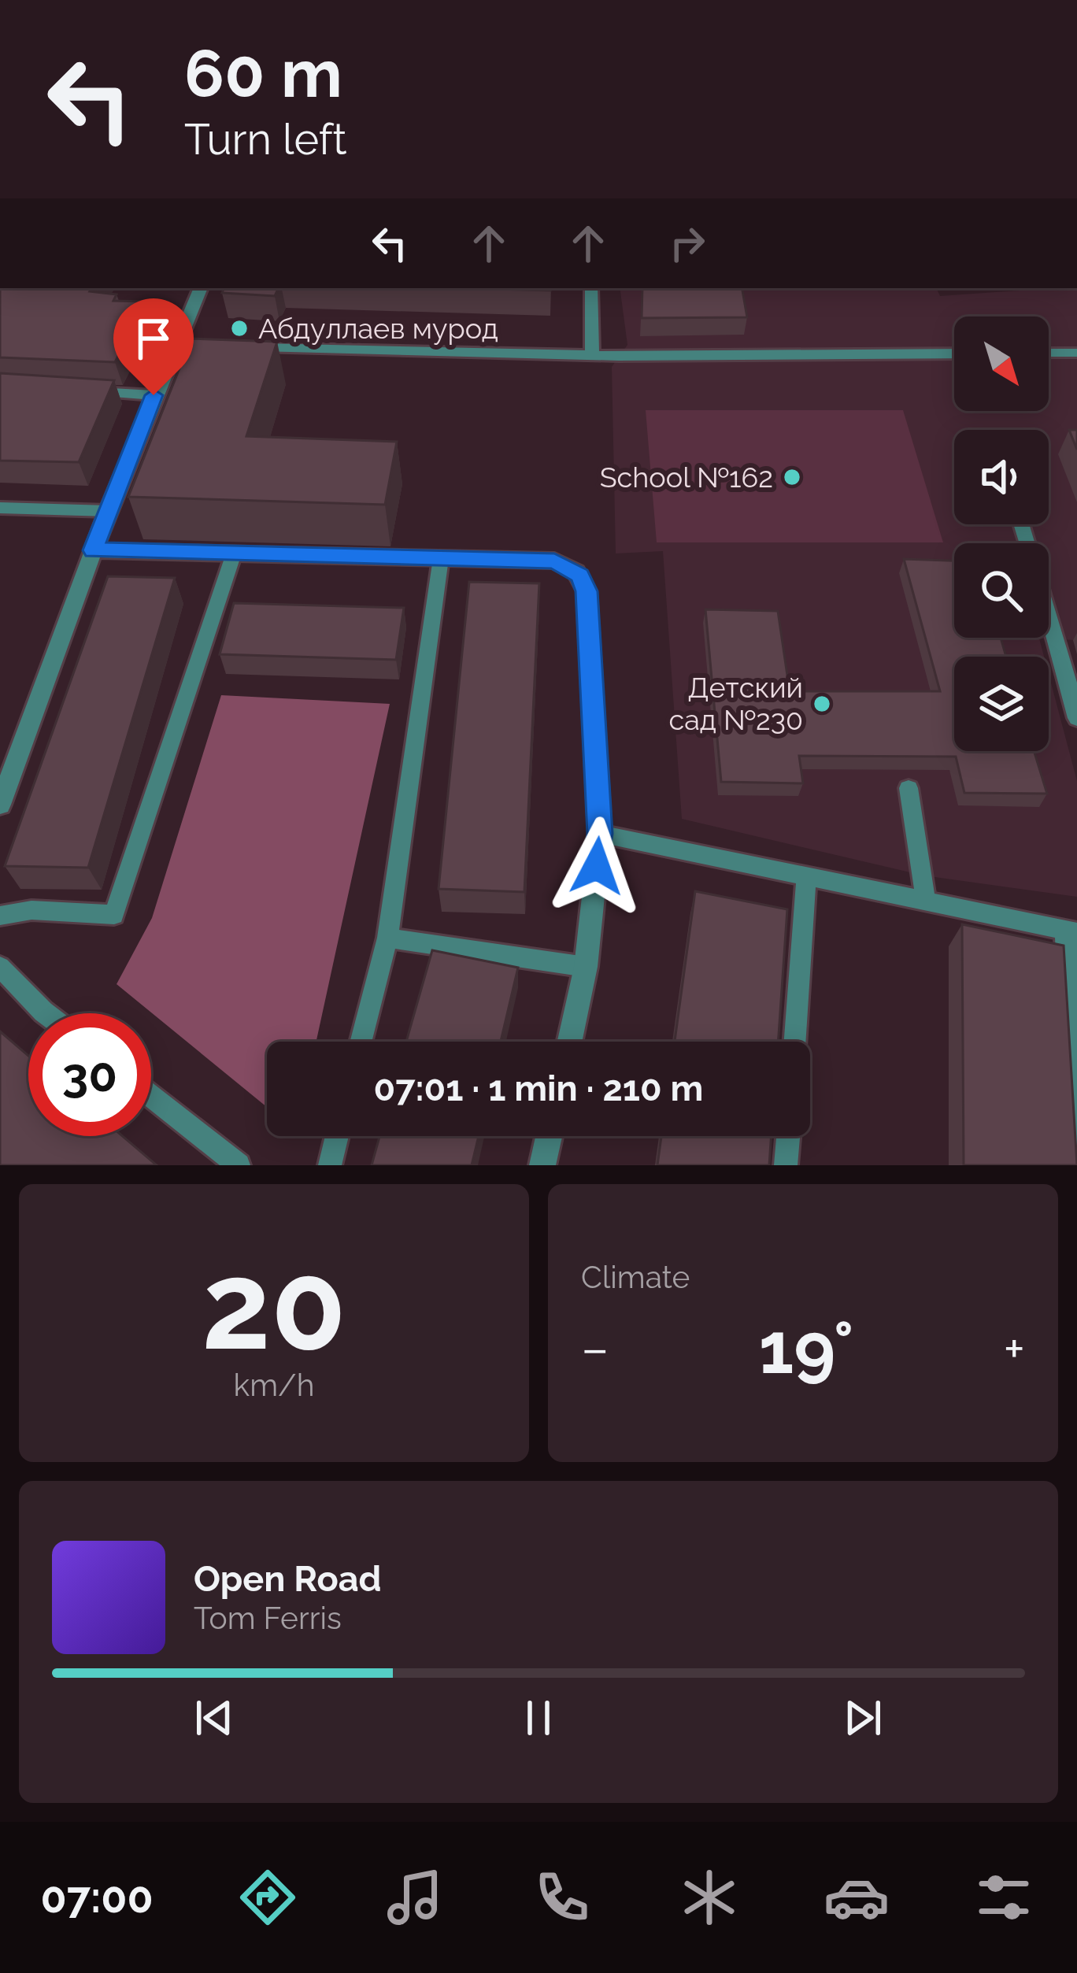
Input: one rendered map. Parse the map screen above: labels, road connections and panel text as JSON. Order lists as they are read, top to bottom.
{
  "places": ["Абдуллаев мурод", "School №162", "Детский сад №230"],
  "north": "bottom right",
  "page": {
    "turn": ["60 m", "Turn left"],
    "limit": "30",
    "trip": "07:01 · 1 min · 210 m",
    "tile": [
      ["20", "km/h"],
      "Climate"
    ],
    "heat": ["−", "19°", "+"],
    "song": ["Open Road", "Tom Ferris"],
    "tabs": "07:00"
  }
}
